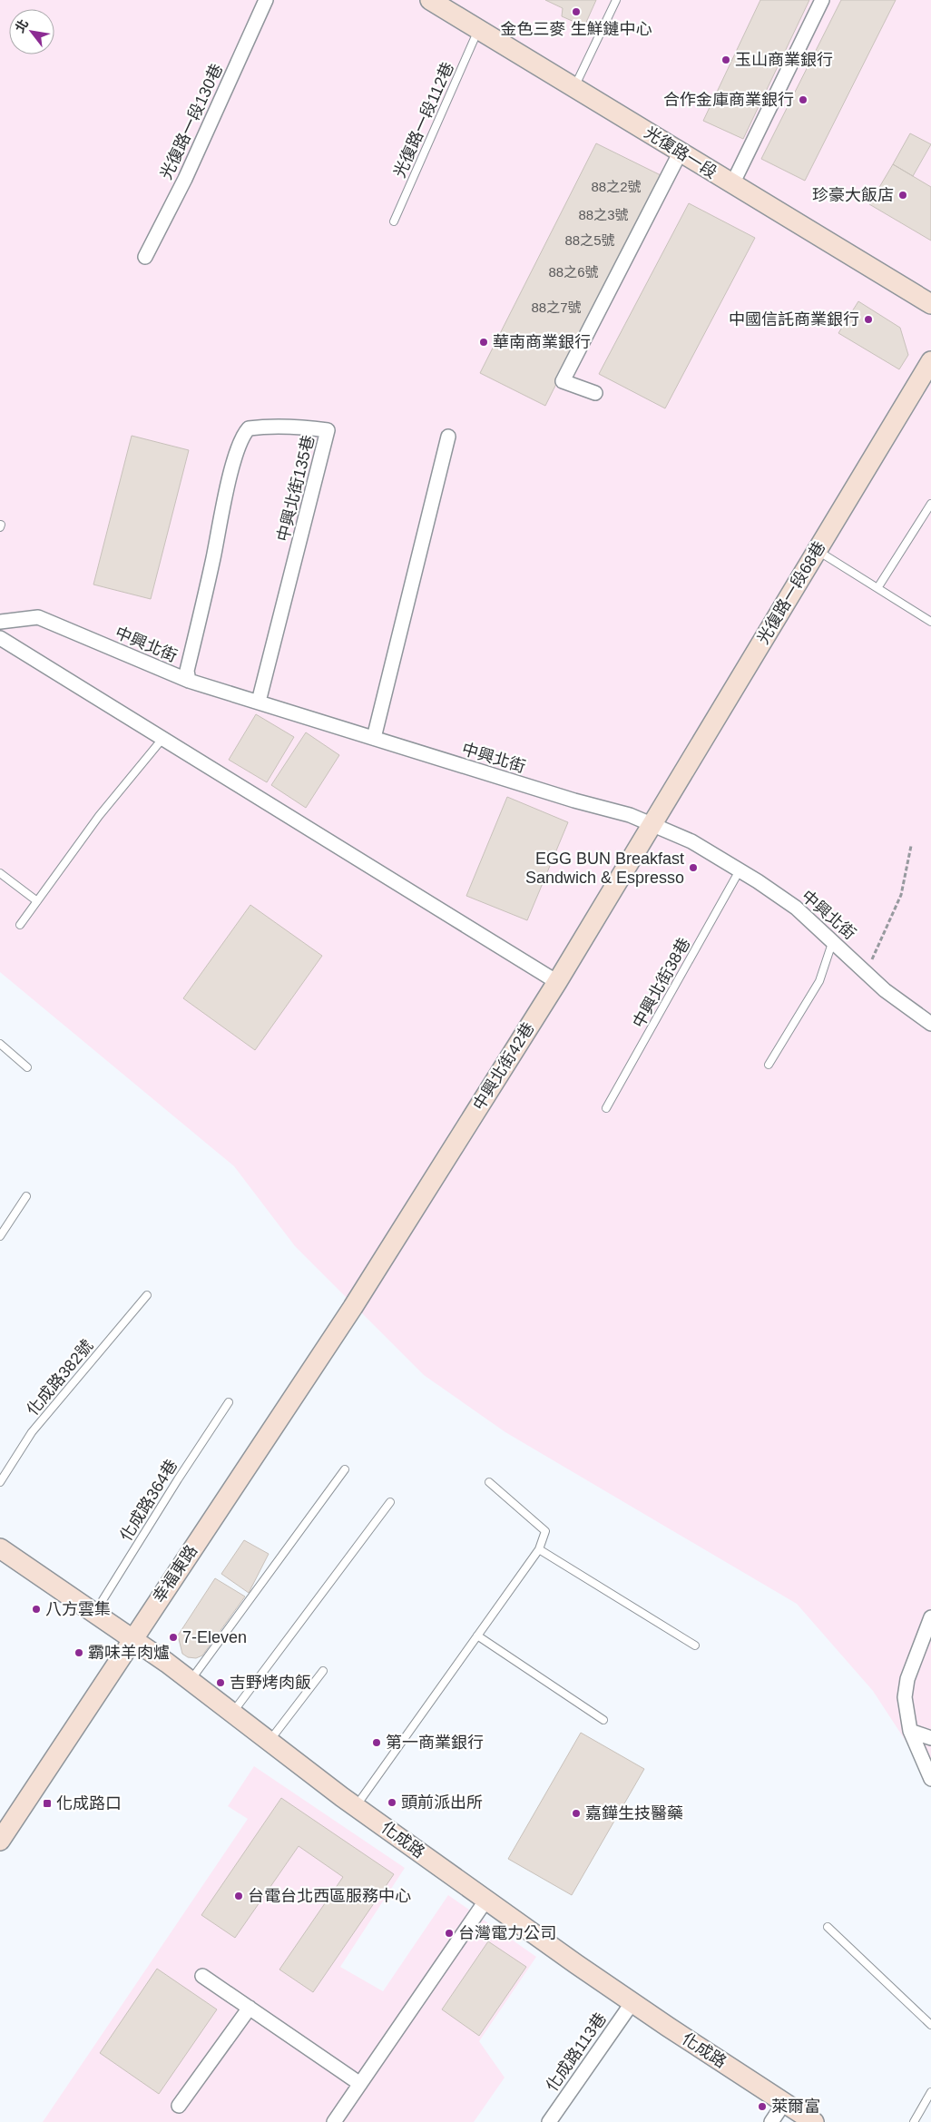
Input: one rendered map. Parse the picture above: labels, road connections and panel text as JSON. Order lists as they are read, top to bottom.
{
  "streets": {
    "street": [
      "光復路一段130巷",
      "光復路一段",
      "中興北街135巷",
      "光復路一段68巷",
      "中興北街",
      "中興北街42巷",
      "幸福東路",
      "化成路",
      "化成路113巷"
    ],
    "lane": [
      "光復路一段112巷",
      "中興北街38巷",
      "化成路382號",
      "化成路364巷"
    ]
  },
  "crossings": [
    ["光復路一段112巷", "光復路一段"],
    ["中興北街135巷", "中興北街"],
    ["光復路一段68巷", "中興北街"],
    ["光復路一段68巷", "中興北街42巷"],
    ["中興北街", "中興北街38巷"],
    ["中興北街", "中興北街42巷"],
    ["中興北街42巷", "幸福東路"],
    ["化成路364巷", "化成路"],
    ["幸福東路", "化成路"],
    ["化成路", "化成路113巷"]
  ],
  "places": {
    "other": [
      "金色三麥 生鮮鏈中心",
      "玉山商業銀行",
      "合作金庫商業銀行",
      "珍豪大飯店",
      "中國信託商業銀行",
      "華南商業銀行",
      "EGG BUN Breakfast Sandwich & Espresso",
      "八方雲集",
      "7-Eleven",
      "霸味羊肉爐",
      "吉野烤肉飯",
      "第一商業銀行",
      "頭前派出所",
      "嘉鏵生技醫藥",
      "台電台北西區服務中心",
      "台灣電力公司",
      "萊爾富"
    ],
    "transit": ["化成路口"]
  },
  "house_numbers": [
    "88之2號",
    "88之3號",
    "88之5號",
    "88之6號",
    "88之7號"
  ],
  "north": "top left"
}
